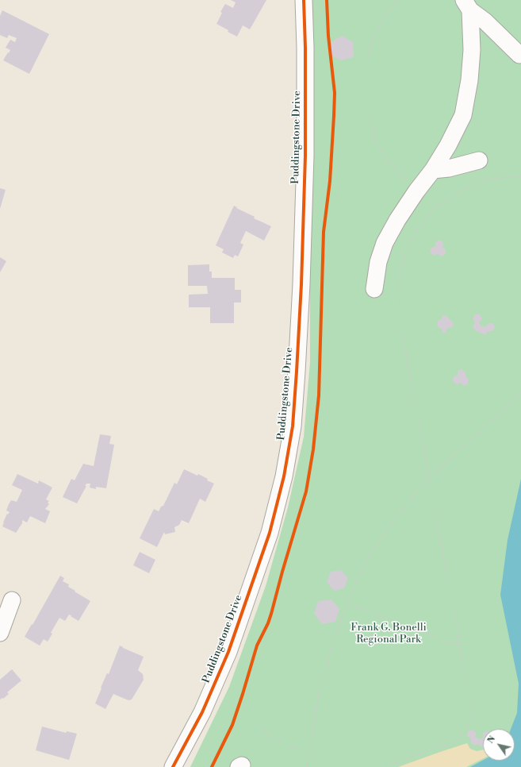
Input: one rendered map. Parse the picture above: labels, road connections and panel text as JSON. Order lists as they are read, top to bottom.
{
  "streets": {
    "street": ["Puddingstone Drive"]
  },
  "parks": ["Frank G. Bonelli Regional Park"],
  "north": "top left"
}
